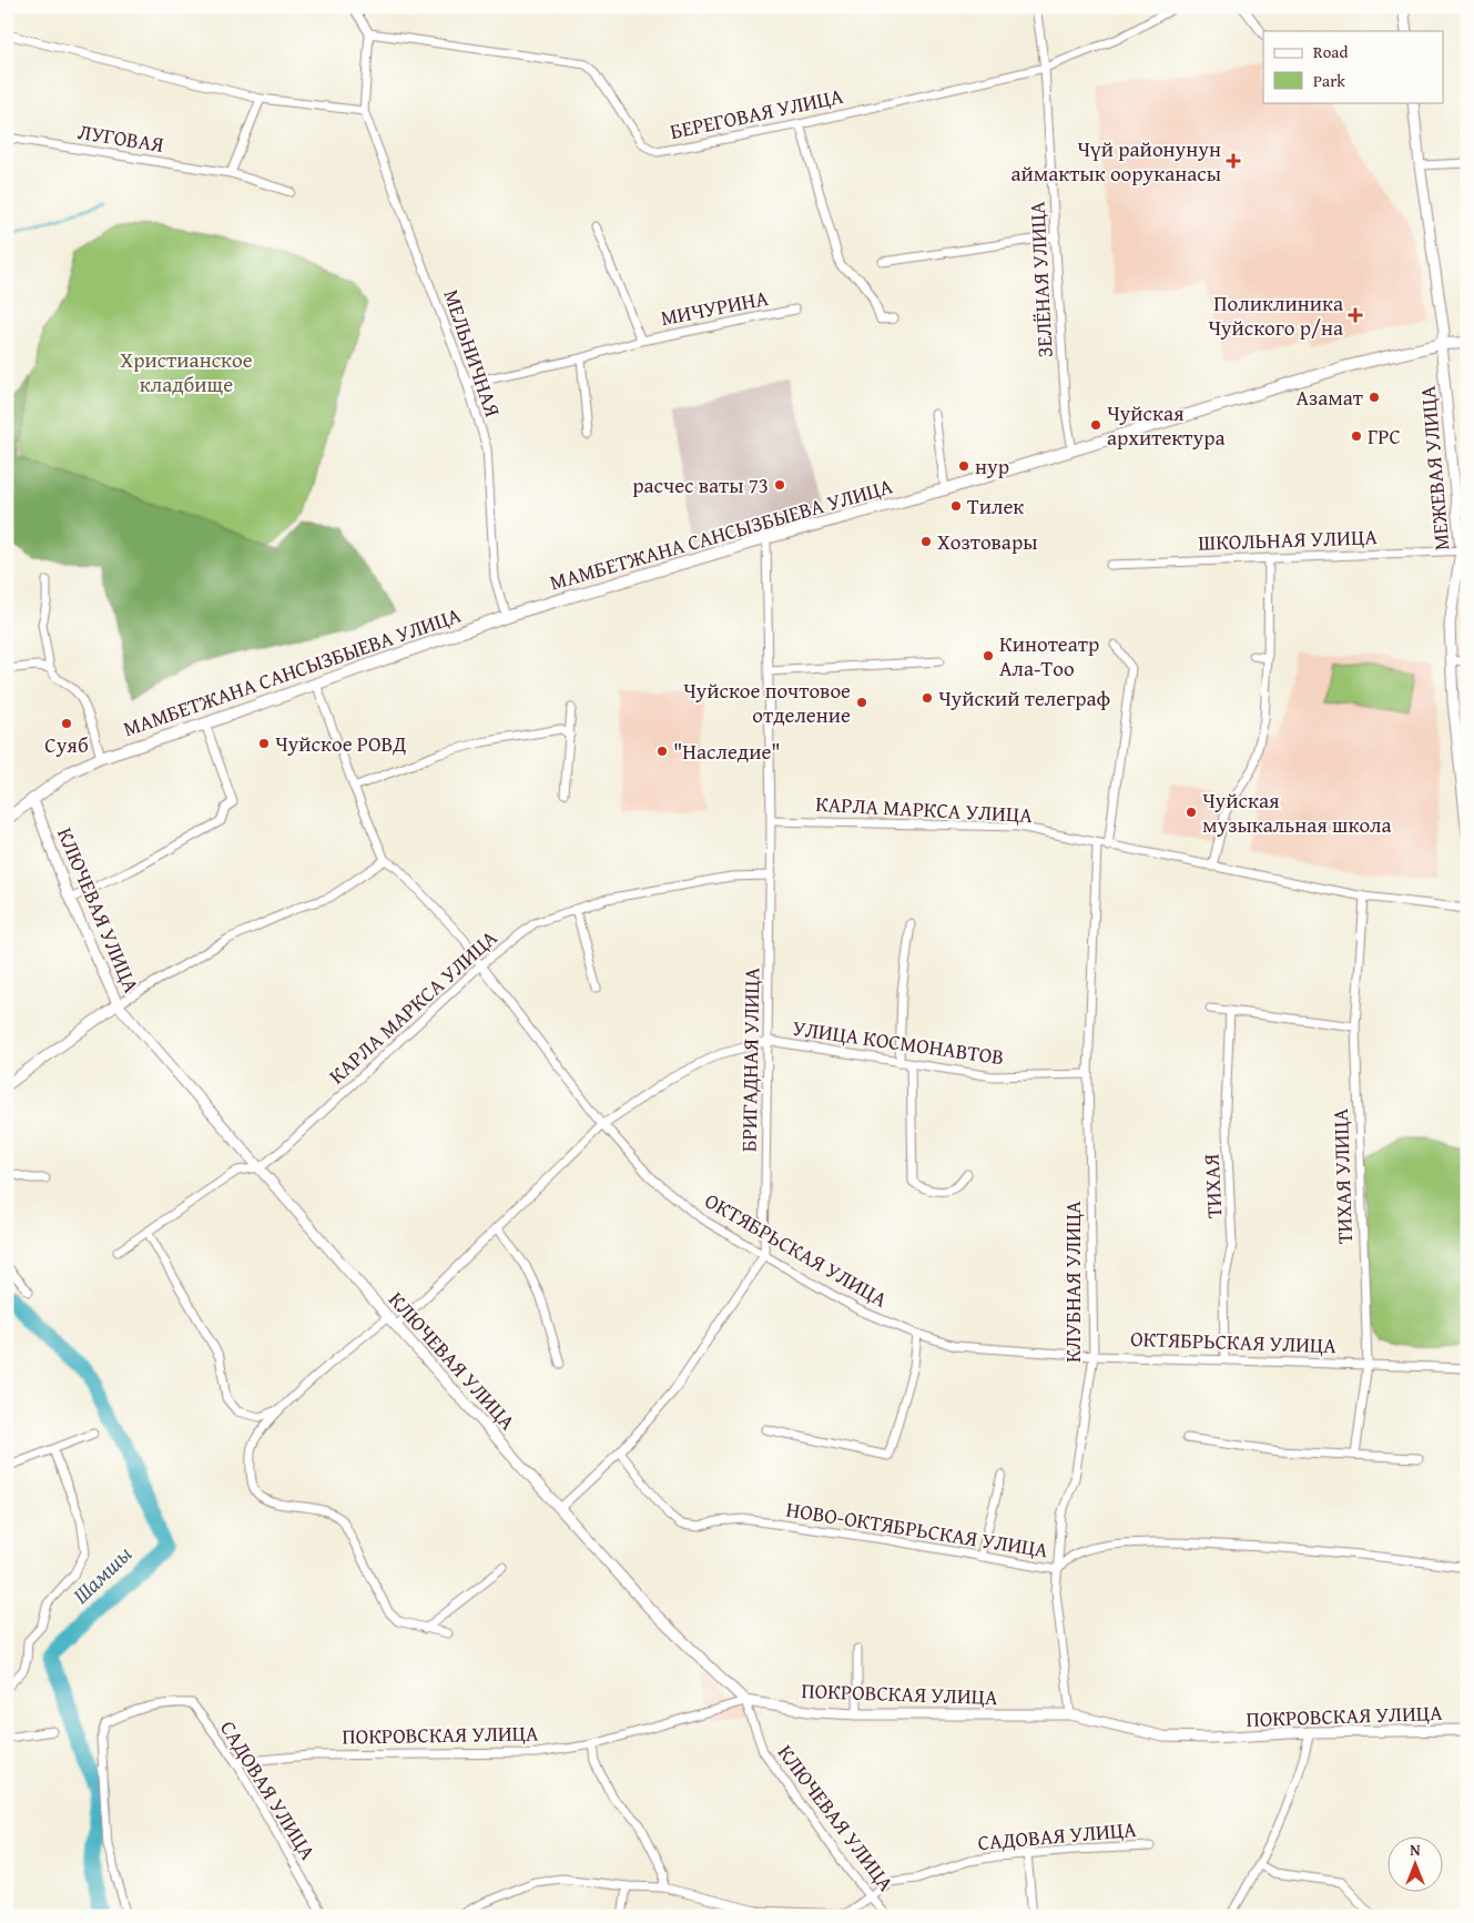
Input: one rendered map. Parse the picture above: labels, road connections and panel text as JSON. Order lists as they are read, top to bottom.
{
  "streets": {
    "main road": ["МАМБЕТЖАНА САНСЫЗБЫЕВА УЛИЦА"],
    "street": [
      "БЕРЕГОВАЯ УЛИЦА",
      "ЛУГОВАЯ",
      "ЗЕЛЁНАЯ УЛИЦА",
      "МИЧУРИНА",
      "МЕЛЬНИЧНАЯ",
      "МЕЖЕВАЯ УЛИЦА",
      "ШКОЛЬНАЯ УЛИЦА",
      "КАРЛА МАРКСА УЛИЦА",
      "КЛЮЧЕВАЯ УЛИЦА",
      "УЛИЦА КОСМОНАВТОВ",
      "БРИГАДНАЯ УЛИЦА",
      "ТИХАЯ УЛИЦА",
      "ТИХАЯ",
      "ОКТЯБРЬСКАЯ УЛИЦА",
      "КЛУБНАЯ УЛИЦА",
      "НОВО-ОКТЯБРЬСКАЯ УЛИЦА",
      "ПОКРОВСКАЯ УЛИЦА",
      "САДОВАЯ УЛИЦА"
    ]
  },
  "crossings": [
    ["БЕРЕГОВАЯ УЛИЦА", "ЗЕЛЁНАЯ УЛИЦА"],
    ["БЕРЕГОВАЯ УЛИЦА", "МЕЛЬНИЧНАЯ"],
    ["ЗЕЛЁНАЯ УЛИЦА", "МАМБЕТЖАНА САНСЫЗБЫЕВА УЛИЦА"],
    ["МИЧУРИНА", "МЕЛЬНИЧНАЯ"],
    ["МЕЛЬНИЧНАЯ", "МАМБЕТЖАНА САНСЫЗБЫЕВА УЛИЦА"],
    ["МЕЖЕВАЯ УЛИЦА", "МАМБЕТЖАНА САНСЫЗБЫЕВА УЛИЦА"],
    ["МЕЖЕВАЯ УЛИЦА", "ШКОЛЬНАЯ УЛИЦА"],
    ["МАМБЕТЖАНА САНСЫЗБЫЕВА УЛИЦА", "КЛЮЧЕВАЯ УЛИЦА"],
    ["МАМБЕТЖАНА САНСЫЗБЫЕВА УЛИЦА", "БРИГАДНАЯ УЛИЦА"],
    ["МАМБЕТЖАНА САНСЫЗБЫЕВА УЛИЦА", "ОКТЯБРЬСКАЯ УЛИЦА"],
    ["КАРЛА МАРКСА УЛИЦА", "КЛЮЧЕВАЯ УЛИЦА"],
    ["КАРЛА МАРКСА УЛИЦА", "БРИГАДНАЯ УЛИЦА"],
    ["КАРЛА МАРКСА УЛИЦА", "ТИХАЯ УЛИЦА"],
    ["КАРЛА МАРКСА УЛИЦА", "ОКТЯБРЬСКАЯ УЛИЦА"],
    ["КАРЛА МАРКСА УЛИЦА", "КЛУБНАЯ УЛИЦА"],
    ["КЛЮЧЕВАЯ УЛИЦА", "ПОКРОВСКАЯ УЛИЦА"],
    ["КЛЮЧЕВАЯ УЛИЦА", "САДОВАЯ УЛИЦА"],
    ["УЛИЦА КОСМОНАВТОВ", "БРИГАДНАЯ УЛИЦА"],
    ["УЛИЦА КОСМОНАВТОВ", "КЛУБНАЯ УЛИЦА"],
    ["БРИГАДНАЯ УЛИЦА", "ОКТЯБРЬСКАЯ УЛИЦА"],
    ["ТИХАЯ УЛИЦА", "ОКТЯБРЬСКАЯ УЛИЦА"],
    ["ТИХАЯ", "ОКТЯБРЬСКАЯ УЛИЦА"],
    ["ОКТЯБРЬСКАЯ УЛИЦА", "КЛУБНАЯ УЛИЦА"],
    ["КЛУБНАЯ УЛИЦА", "НОВО-ОКТЯБРЬСКАЯ УЛИЦА"],
    ["КЛУБНАЯ УЛИЦА", "ПОКРОВСКАЯ УЛИЦА"],
    ["ПОКРОВСКАЯ УЛИЦА", "САДОВАЯ УЛИЦА"]
  ],
  "water": ["Шамшы"],
  "parks": ["Христианское кладбище"],
  "places": {
    "health": ["Чүй районунун аймактык ооруканасы", "Поликлиника Чуйского р/на"],
    "other": [
      "Азамат",
      "Чуйская архитектура",
      "ГРС",
      "нур",
      "расчес ваты 73",
      "Тилек",
      "Хозтовары",
      "Кинотеатр Ала-Тоо",
      "Чуйский телеграф",
      "Чуйское почтовое отделение",
      "Суяб",
      "Чуйское РОВД",
      "\"Наследие\"",
      "Чуйская музыкальная школа"
    ]
  },
  "legend": ["Road", "Park"],
  "north": "top"
}
